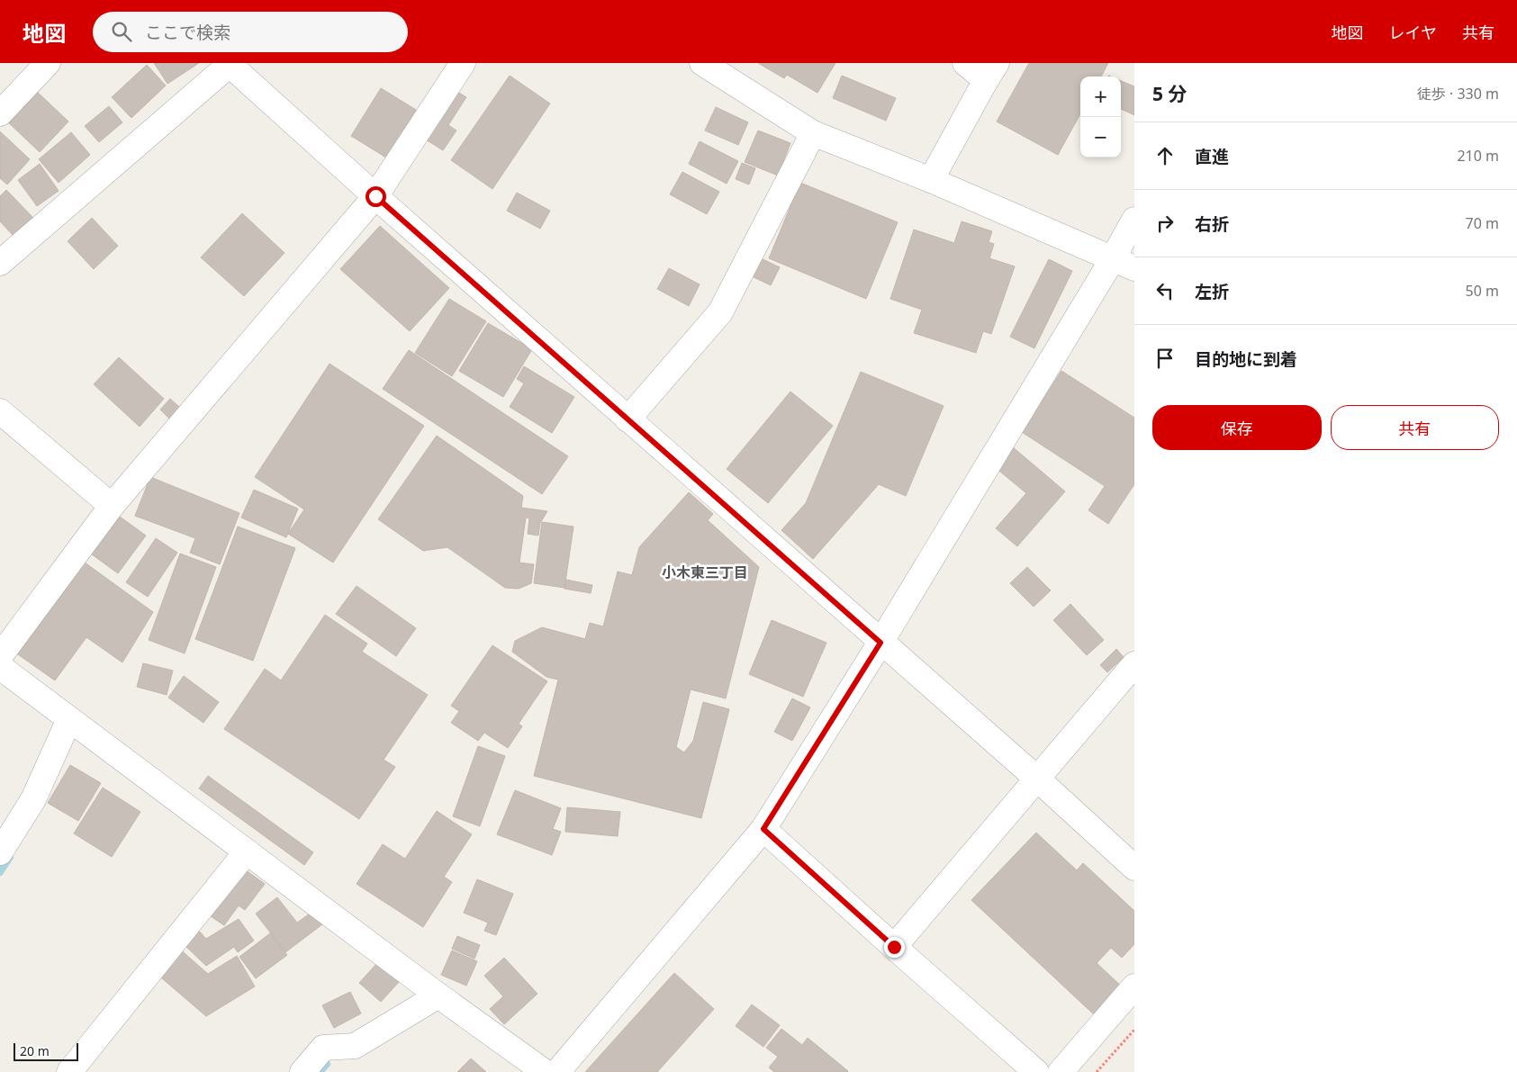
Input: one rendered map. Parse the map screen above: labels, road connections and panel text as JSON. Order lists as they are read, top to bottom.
{
  "districts": ["小木東三丁目"],
  "scale_bar": "20 m",
  "page": {
    "header": "地図",
    "search": "ここで検索",
    "nav": ["地図", "レイヤ", "共有"],
    "heading": ["5 分", "徒歩 · 330 m"],
    "map_buttons": ["+", "−"],
    "list": [
      ["直進", "210 m"],
      ["右折", "70 m"],
      ["左折", "50 m"],
      "目的地に到着"
    ],
    "buttons": ["保存", "共有"],
    "scale": "20 m"
  }
}
